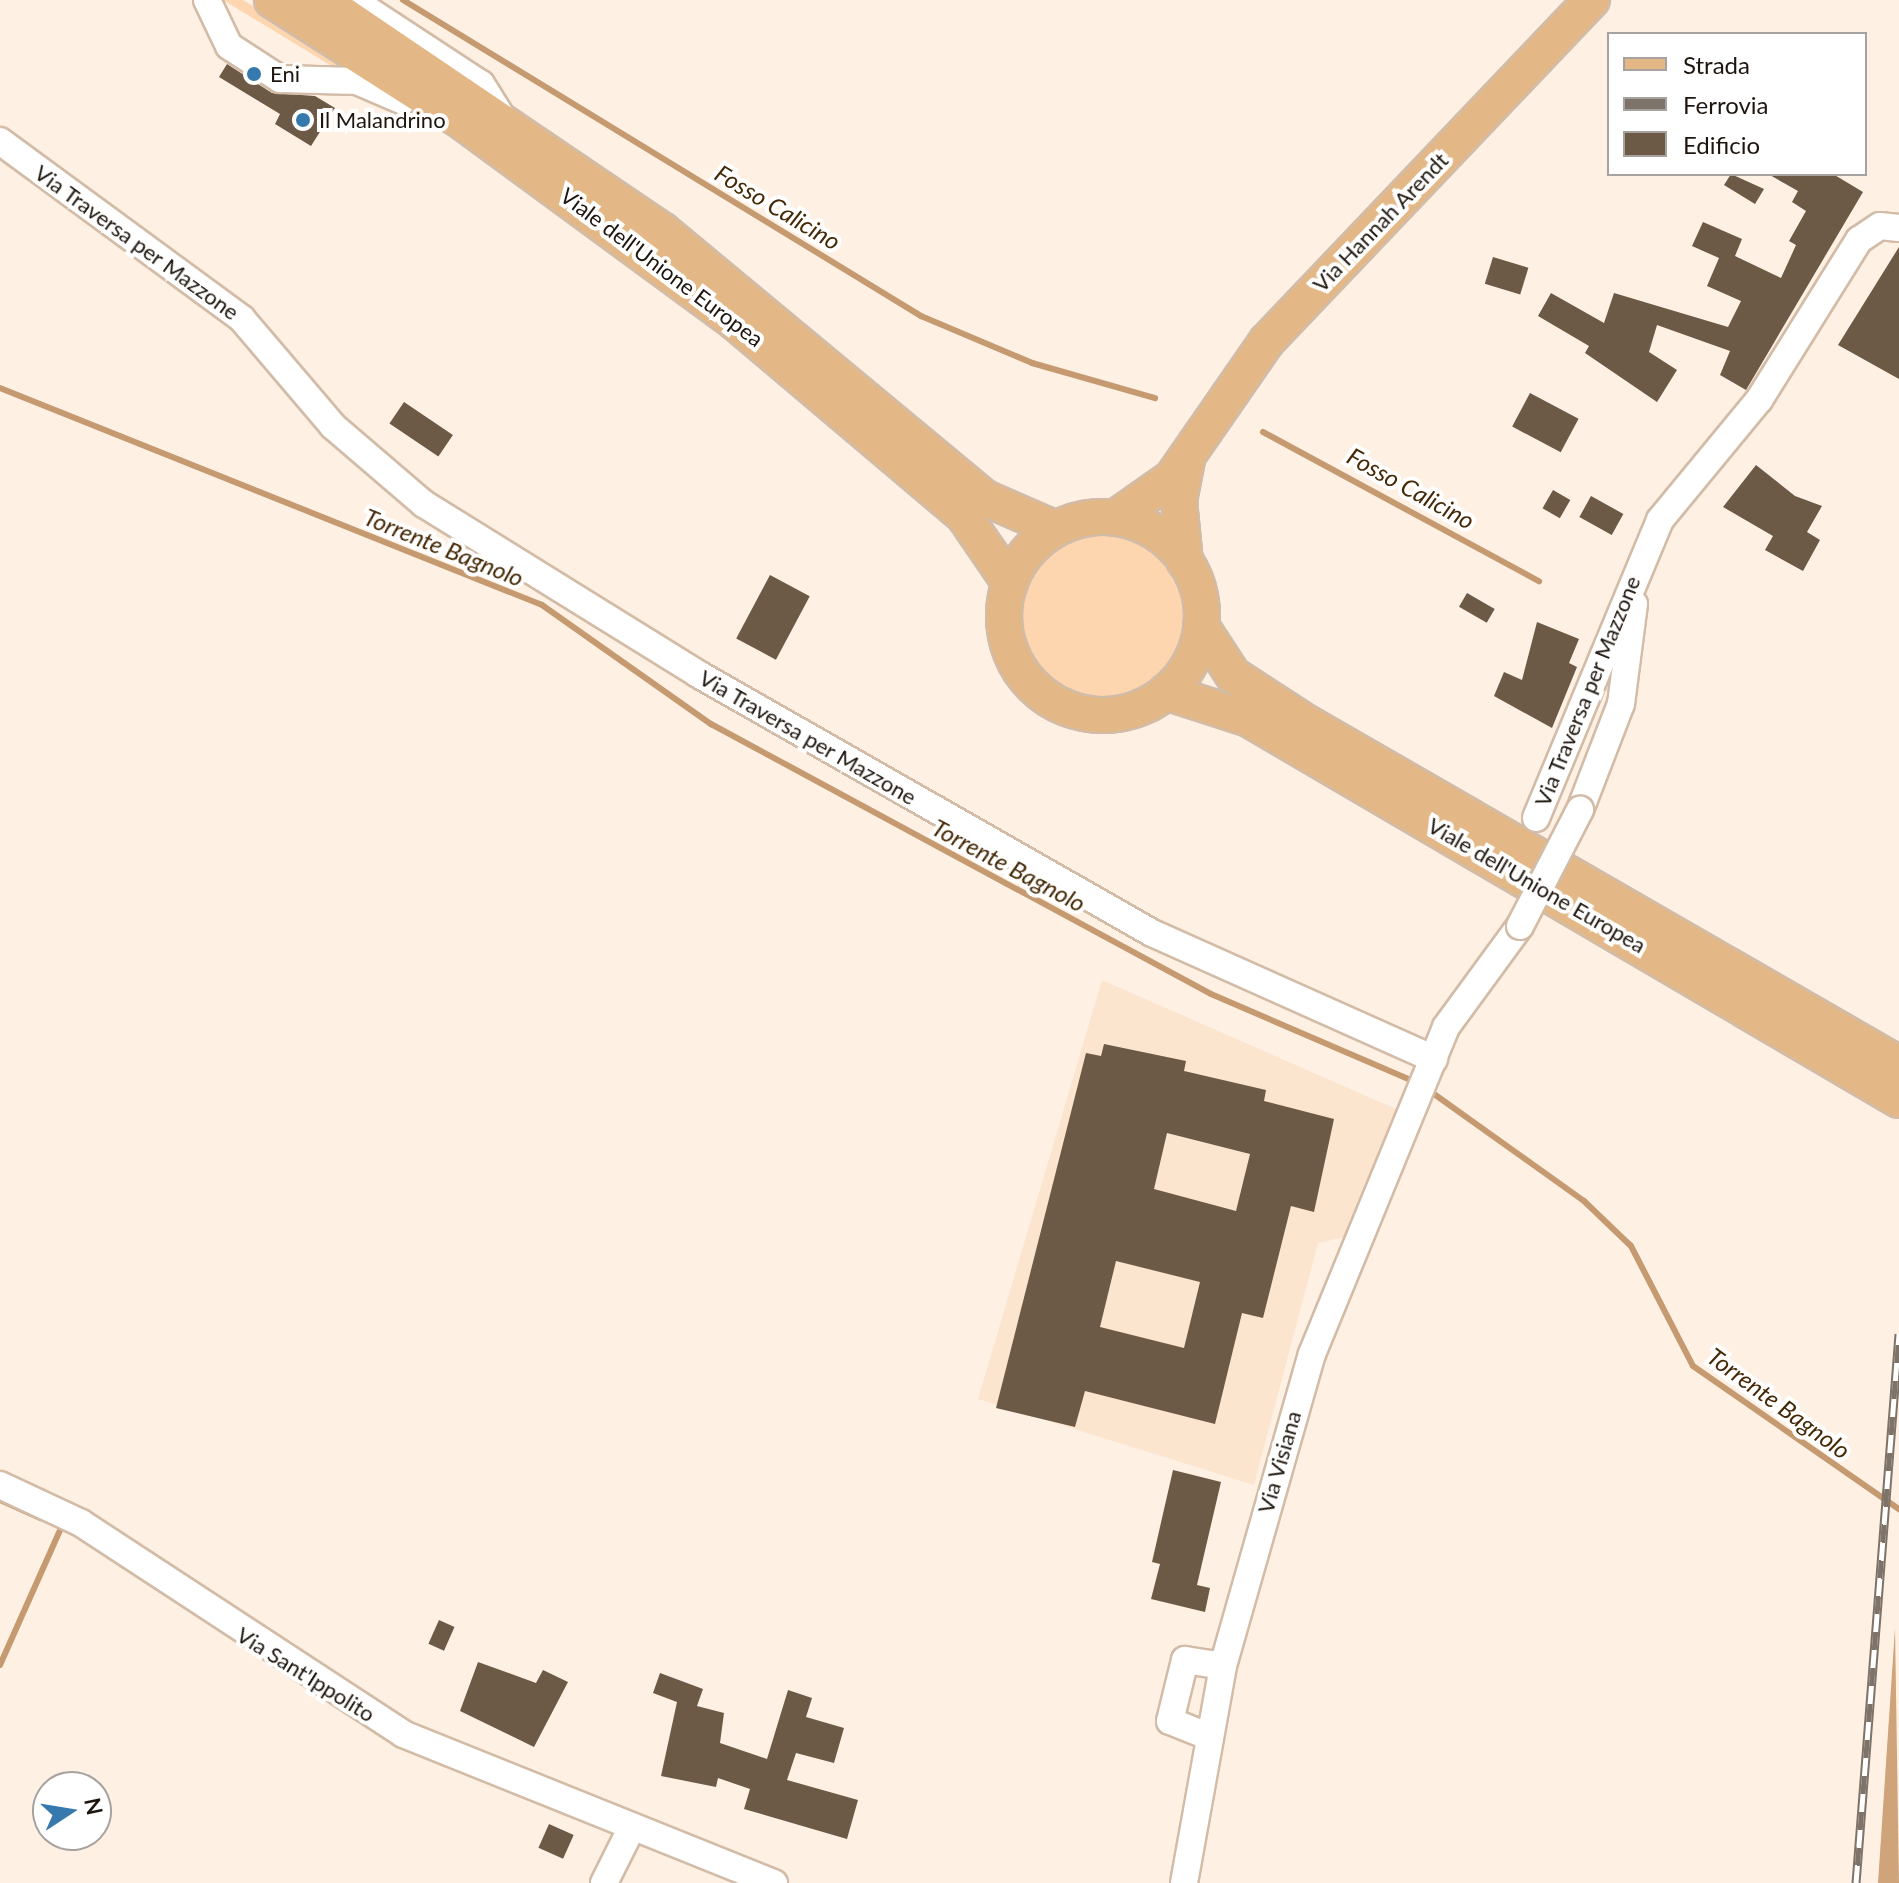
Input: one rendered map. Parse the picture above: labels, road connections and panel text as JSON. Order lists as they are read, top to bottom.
{
  "streets": {
    "main road": ["Via Hannah Arendt", "Viale dell'Unione Europea"],
    "street": ["Via Traversa per Mazzone", "Via Visiana", "Via Sant'Ippolito"]
  },
  "crossings": [
    ["Via Traversa per Mazzone", "Via Visiana"]
  ],
  "water": ["Fosso Calicino", "Torrente Bagnolo"],
  "places": ["Eni", "Il Malandrino"],
  "legend": ["Strada", "Ferrovia", "Edificio"],
  "north": "right"
}
